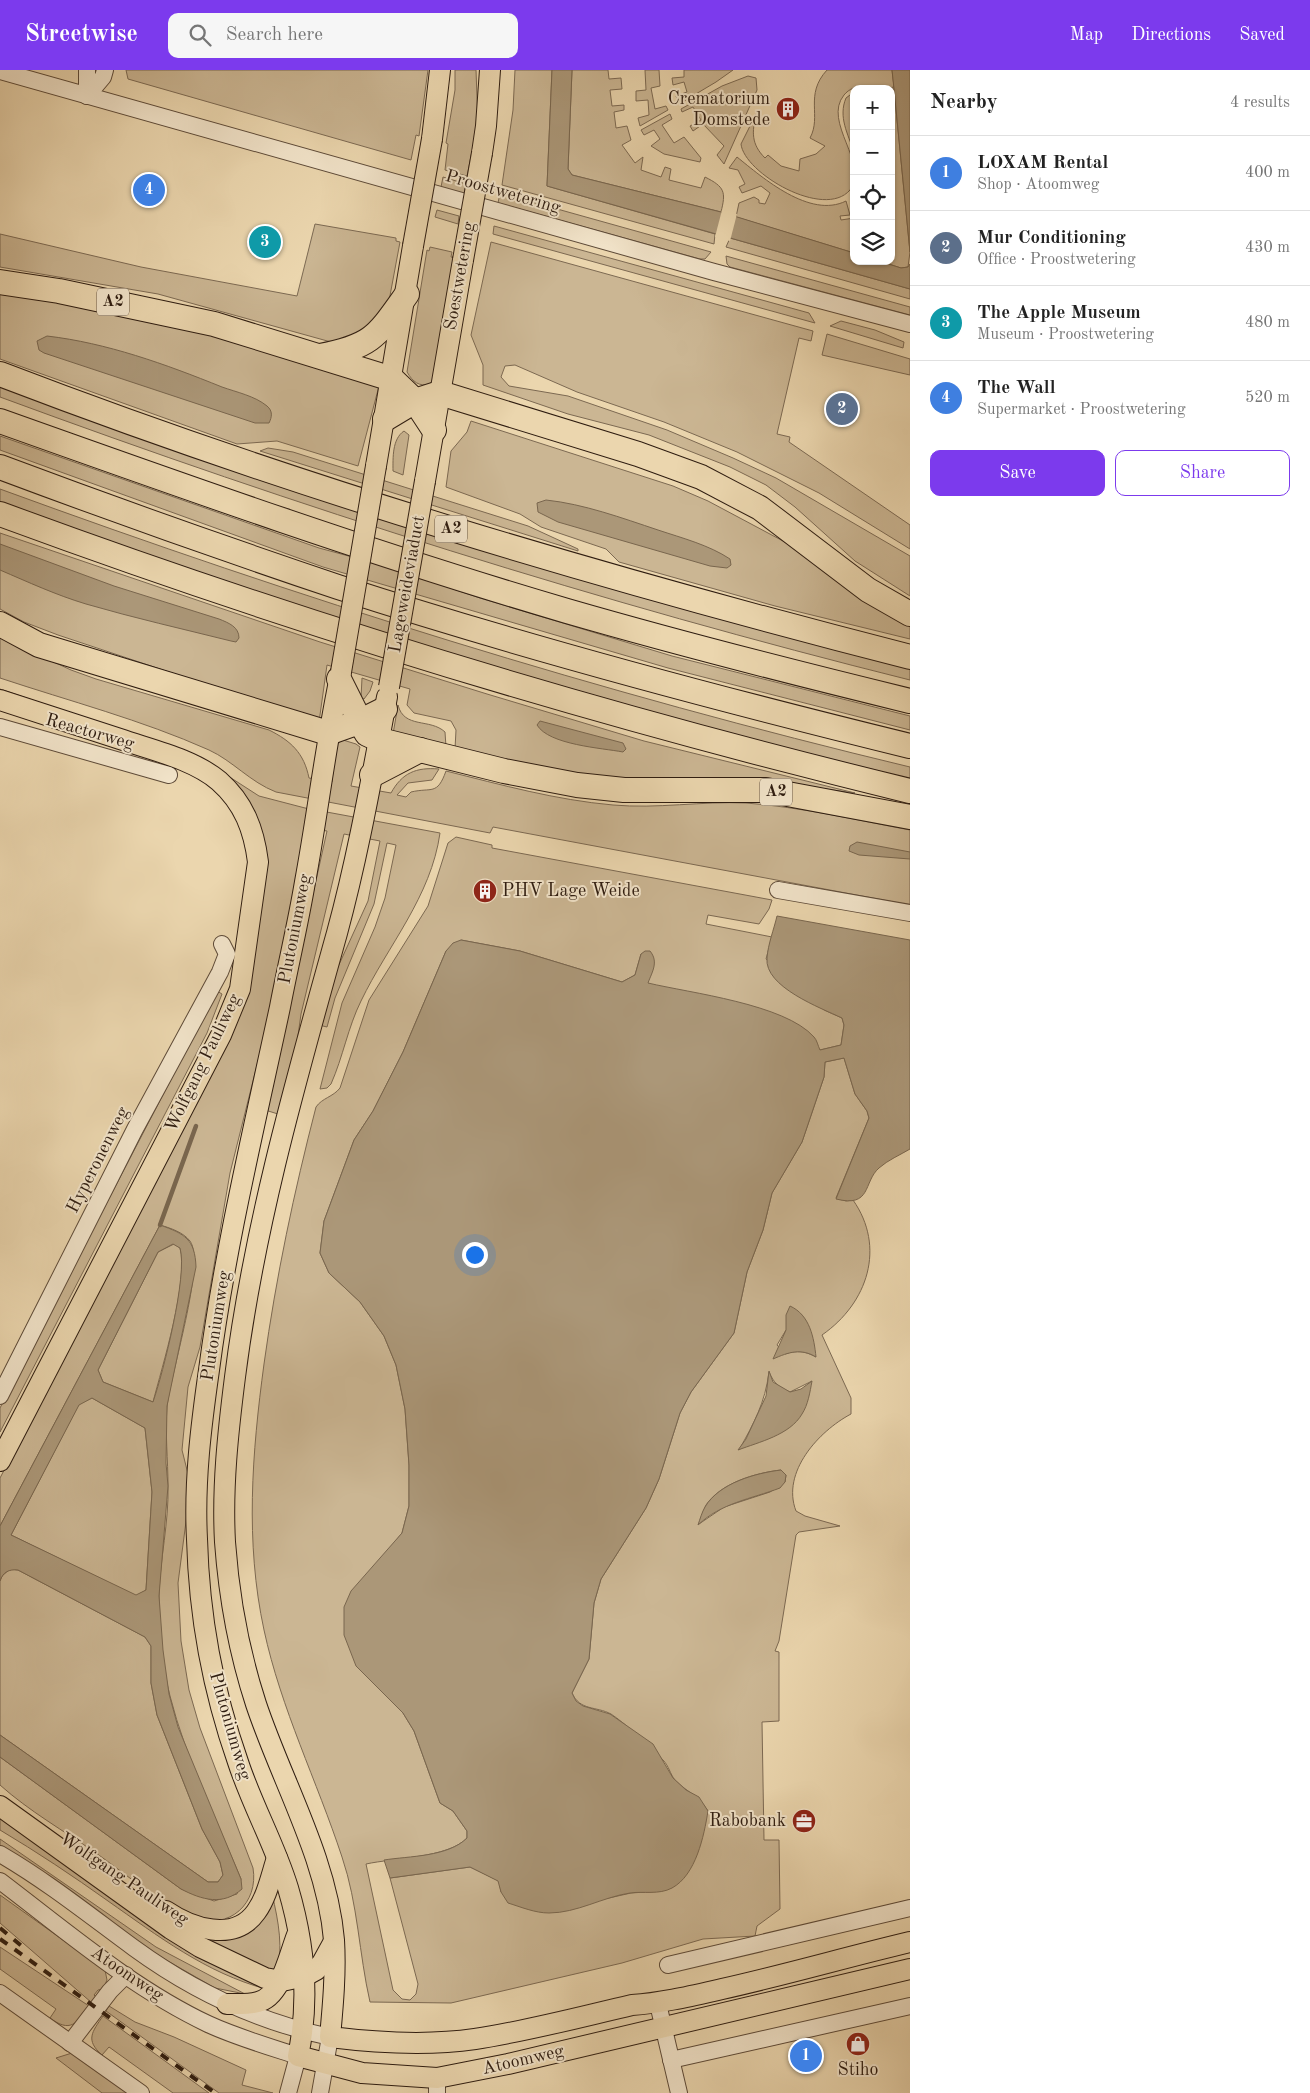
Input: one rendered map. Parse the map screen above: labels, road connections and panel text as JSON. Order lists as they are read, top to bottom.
{
  "streets": {
    "highway": ["A2"],
    "main road": [
      "Soestwetering",
      "Lageweideviaduct",
      "Plutoniumweg",
      "Wolfgang Pauliweg",
      "Atoomweg"
    ],
    "street": ["Proostwetering", "Reactorweg", "Hyperonenweg"]
  },
  "crossings": [
    ["Soestwetering", "A2"],
    ["Soestwetering", "Lageweideviaduct"],
    ["A2", "Plutoniumweg"],
    ["Lageweideviaduct", "Plutoniumweg"],
    ["Plutoniumweg", "Wolfgang Pauliweg"],
    ["Plutoniumweg", "Atoomweg"]
  ],
  "places": {
    "building": ["Crematorium Domstede", "PHV Lage Weide"],
    "office": ["Rabobank"],
    "shop": ["Stiho"]
  },
  "page": {
    "header": "Streetwise",
    "search": "Search here",
    "nav": ["Map", "Directions", "Saved"],
    "heading": ["Nearby", "4 results"],
    "map_buttons": ["+", "−"],
    "list": [
      {
        "mark": "1",
        "name": "LOXAM Rental",
        "note": "Shop · Atoomweg",
        "value": "400 m"
      },
      {
        "mark": "2",
        "name": "Mur Conditioning",
        "note": "Office · Proostwetering",
        "value": "430 m"
      },
      {
        "mark": "3",
        "name": "The Apple Museum",
        "note": "Museum · Proostwetering",
        "value": "480 m"
      },
      {
        "mark": "4",
        "name": "The Wall",
        "note": "Supermarket · Proostwetering",
        "value": "520 m"
      }
    ],
    "pins": [
      "4",
      "3",
      "2",
      "1"
    ],
    "buttons": ["Save", "Share"]
  }
}
